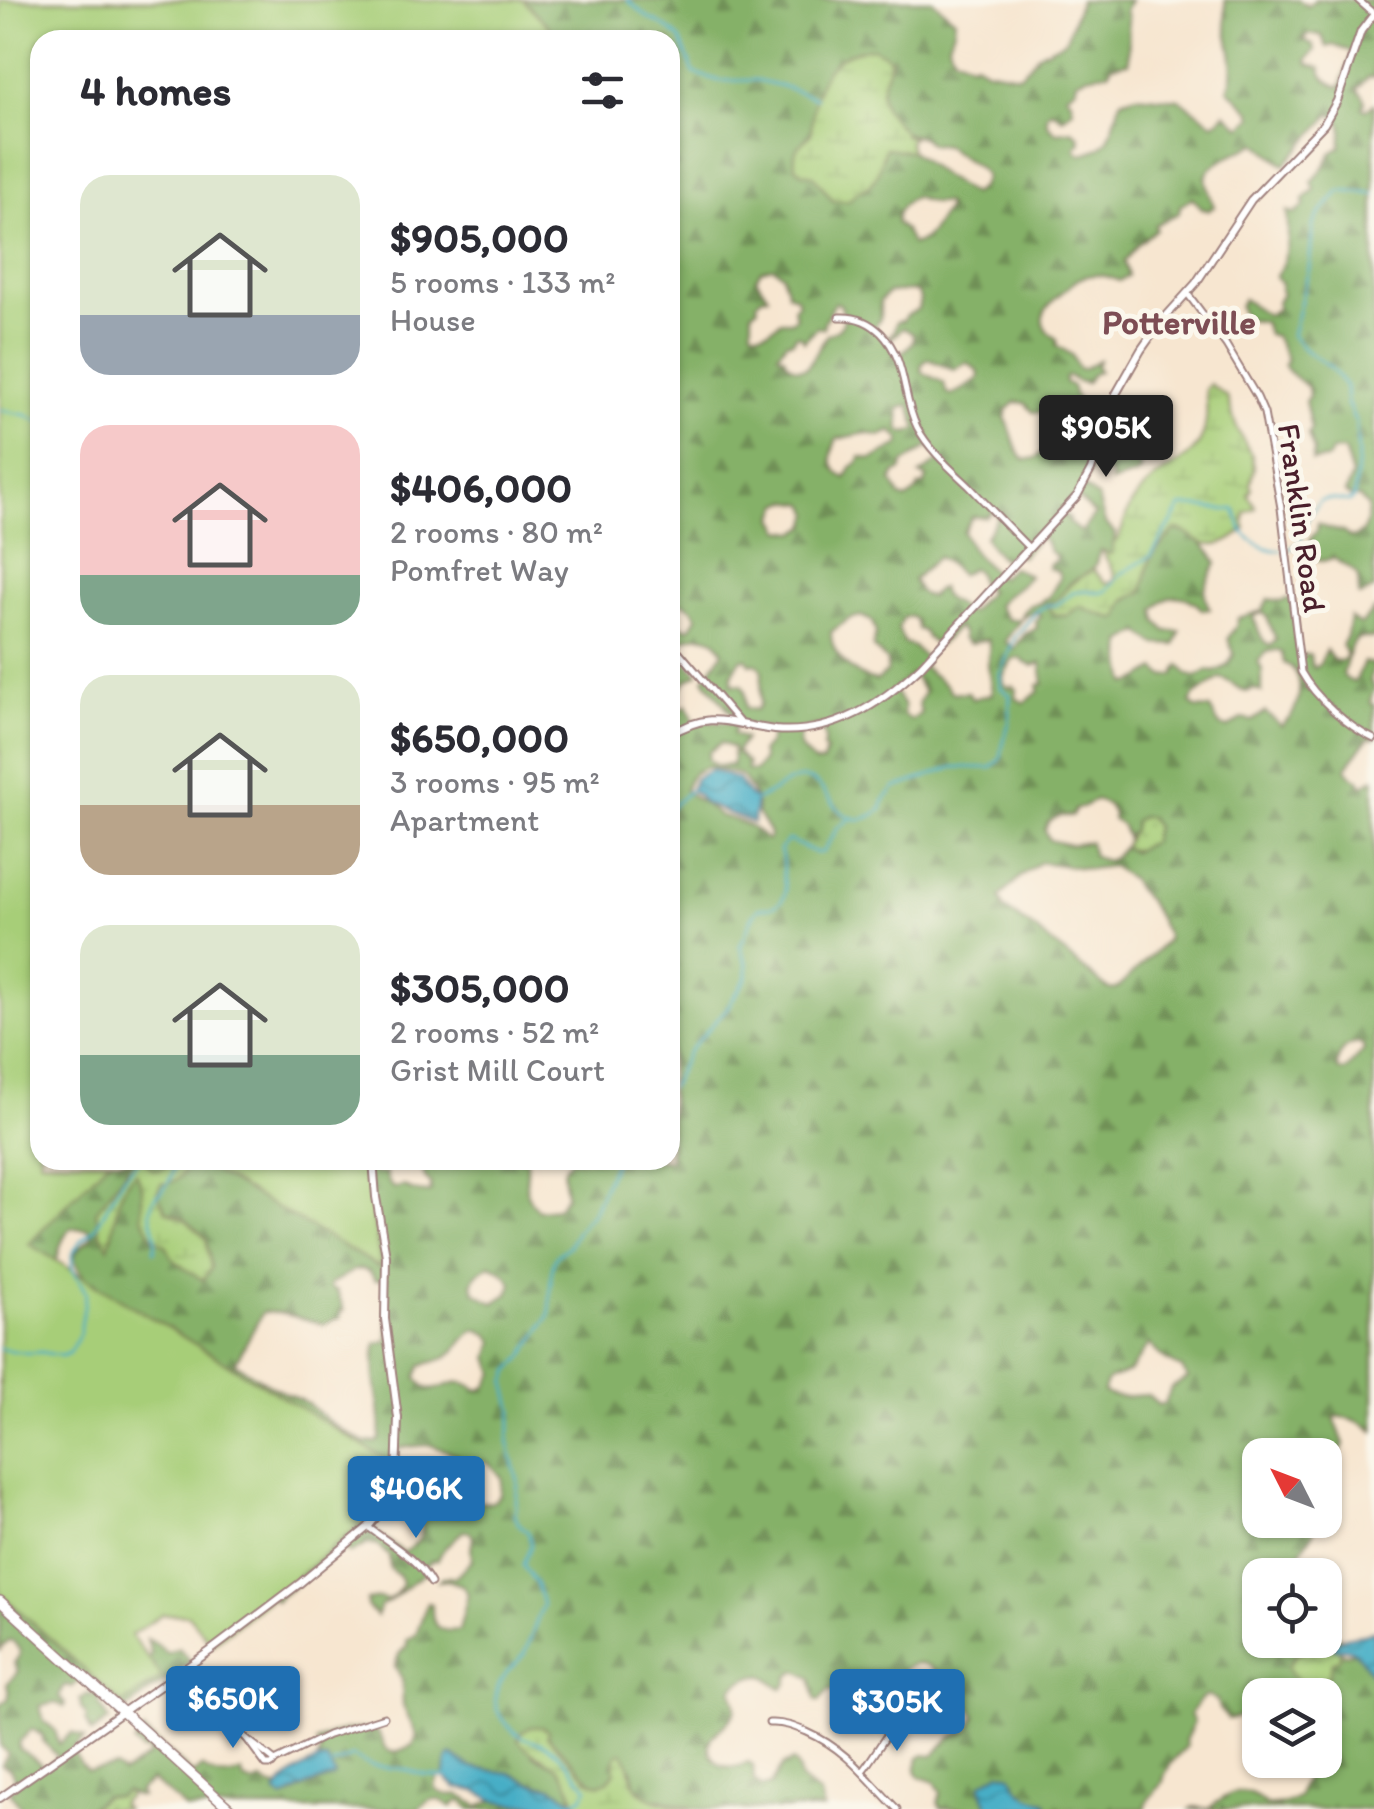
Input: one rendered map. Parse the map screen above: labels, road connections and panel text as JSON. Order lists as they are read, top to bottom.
{
  "streets": {
    "street": ["Franklin Road"]
  },
  "districts": ["Potterville"],
  "north": "top left",
  "page": {
    "heading": "4 homes",
    "list": [
      {
        "name": "$905,000",
        "note": "5 rooms · 133 m² · House"
      },
      {
        "name": "$406,000",
        "note": "2 rooms · 80 m² · Pomfret Way"
      },
      {
        "name": "$650,000",
        "note": "3 rooms · 95 m² · Apartment"
      },
      {
        "name": "$305,000",
        "note": "2 rooms · 52 m² · Grist Mill Court"
      }
    ],
    "price": [
      "$905K",
      "$406K",
      "$650K",
      "$305K"
    ]
  }
}
